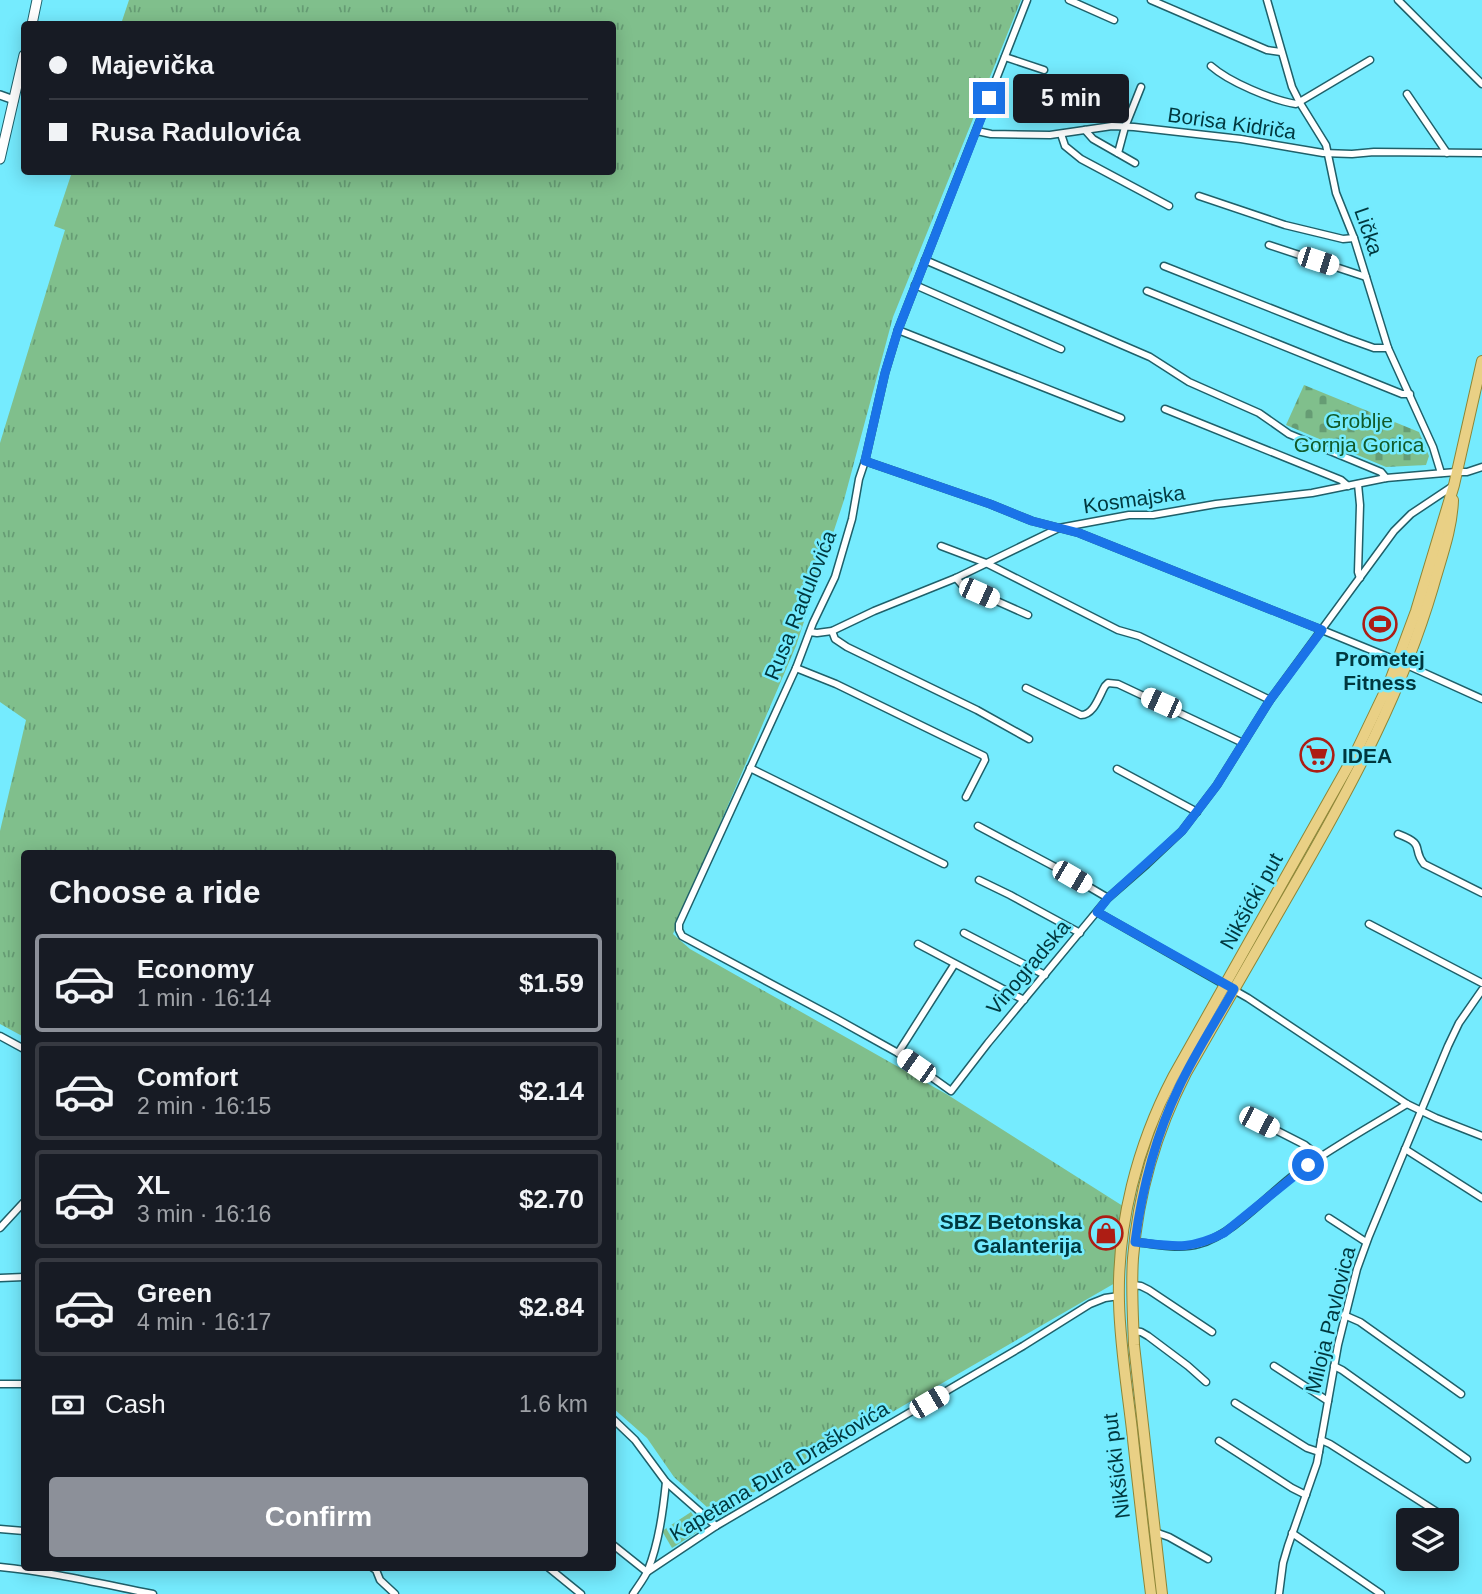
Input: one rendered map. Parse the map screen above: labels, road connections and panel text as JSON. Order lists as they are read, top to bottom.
{
  "streets": {
    "main road": ["Nikšićki put"],
    "street": [
      "Borisa Kidriča",
      "Lička",
      "Kosmajska",
      "Rusa Radulovića",
      "Vinogradska",
      "Miloja Pavlovica",
      "Kapetana Đura Draškovića"
    ]
  },
  "crossings": [
    ["Borisa Kidriča", "Lička"],
    ["Borisa Kidriča", "Rusa Radulovića"],
    ["Lička", "Kosmajska"],
    ["Kosmajska", "Rusa Radulovića"],
    ["Kosmajska", "Nikšićki put"],
    ["Rusa Radulovića", "Vinogradska"],
    ["Nikšićki put", "Vinogradska"],
    ["Nikšićki put", "Kapetana Đura Draškovića"]
  ],
  "parks": ["Groblje Gornja Gorica"],
  "places": {
    "sports": ["Prometej Fitness"],
    "supermarket": ["IDEA"],
    "shop": ["SBZ Betonska Galanterija"]
  },
  "page": {
    "banner": ["Majevička", "Rusa Radulovića"],
    "bubble": "5 min",
    "heading": "Choose a ride",
    "list": [
      {
        "name": "Economy",
        "note": "1 min · 16:14",
        "value": "$1.59"
      },
      {
        "name": "Comfort",
        "note": "2 min · 16:15",
        "value": "$2.14"
      },
      {
        "name": "XL",
        "note": "3 min · 16:16",
        "value": "$2.70"
      },
      {
        "name": "Green",
        "note": "4 min · 16:17",
        "value": "$2.84"
      }
    ],
    "pay": ["Cash", "1.6 km"],
    "buttons": "Confirm"
  }
}
